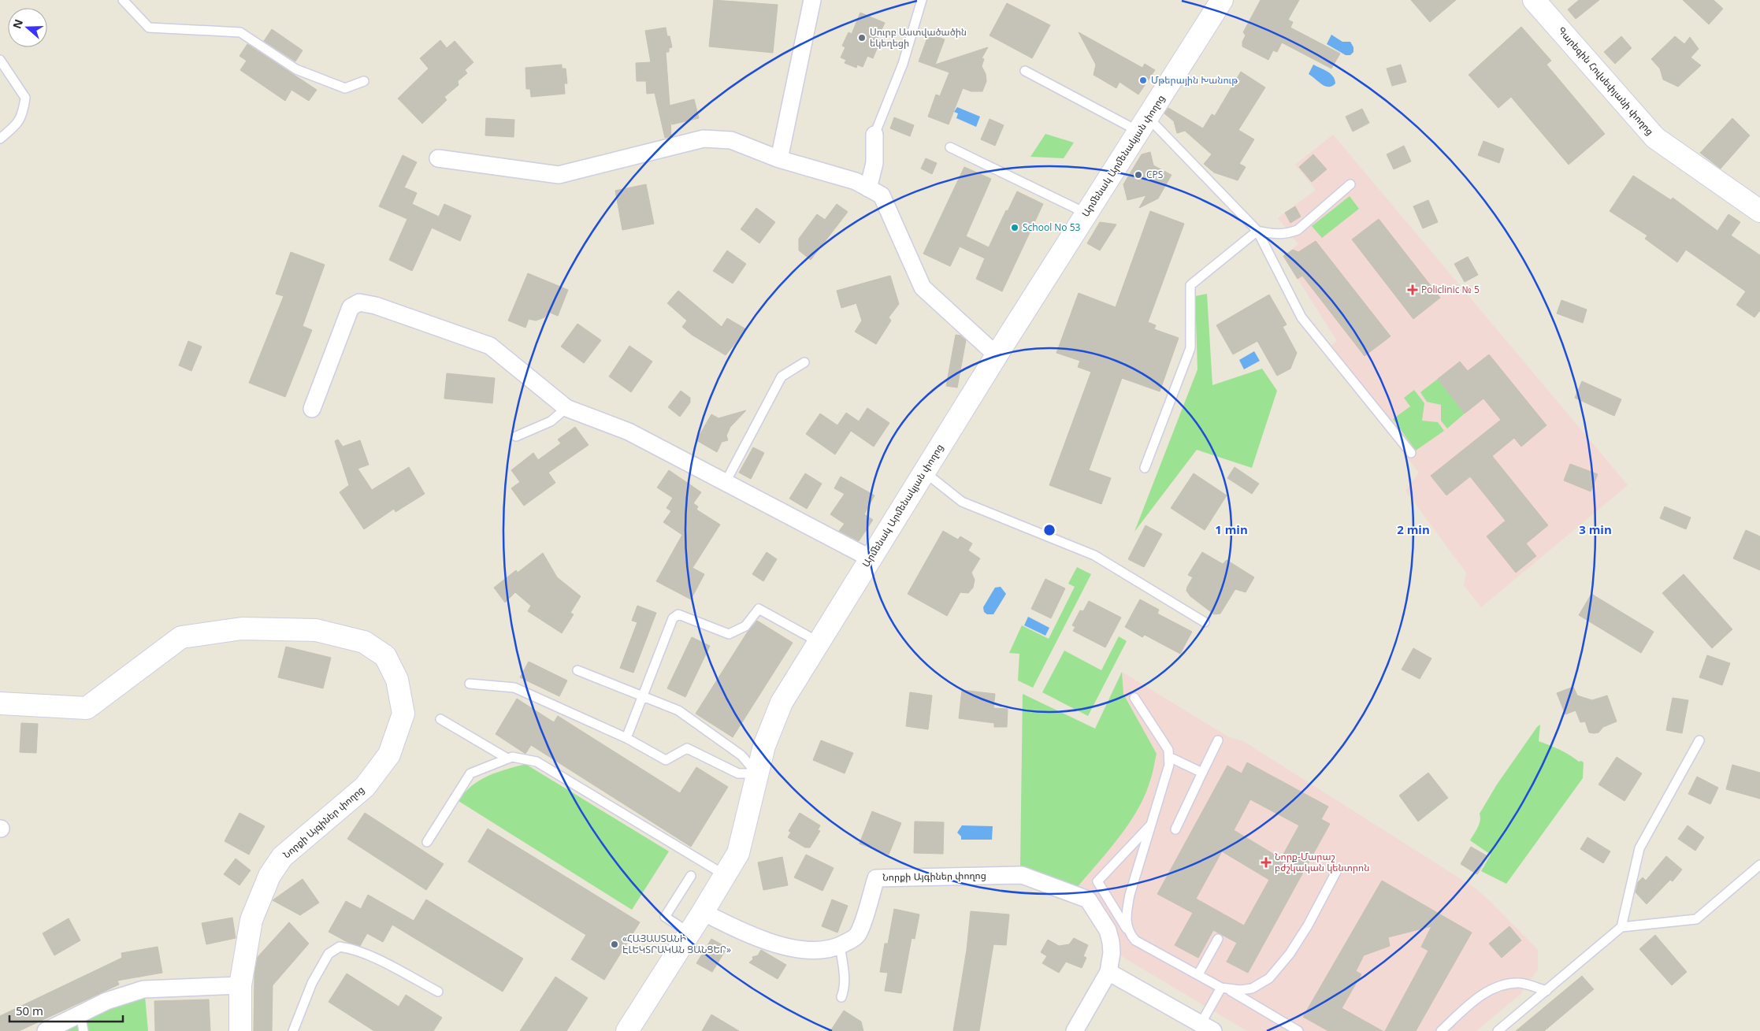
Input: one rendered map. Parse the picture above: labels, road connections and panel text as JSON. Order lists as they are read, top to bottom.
{
  "streets": {
    "main road": ["Գարեգին Հովսեփյանի փողոց", "Արմենակ Արմենակյան փողոց", "Նորքի Այգիներ փողոց"]
  },
  "crossings": [
    ["Արմենակ Արմենակյան փողոց", "Նորքի Այգիներ փողոց"]
  ],
  "places": {
    "other": [
      "Սուրբ Աստվածածին եկեղեցի",
      "Մթերային Խանութ",
      "CPS",
      "School No 53",
      "«ՀԱՅԱՍՏԱՆԻ ԷԼԵԿՏՐԱԿԱՆ ՑԱՆՑԵՐ»"
    ],
    "health": ["Policlinic № 5", "Նորք-Մարաշ բժշկական կենտրոն"]
  },
  "scale_bar": "50 m",
  "north": "left",
  "rings": ["1 min", "2 min", "3 min"]
}
